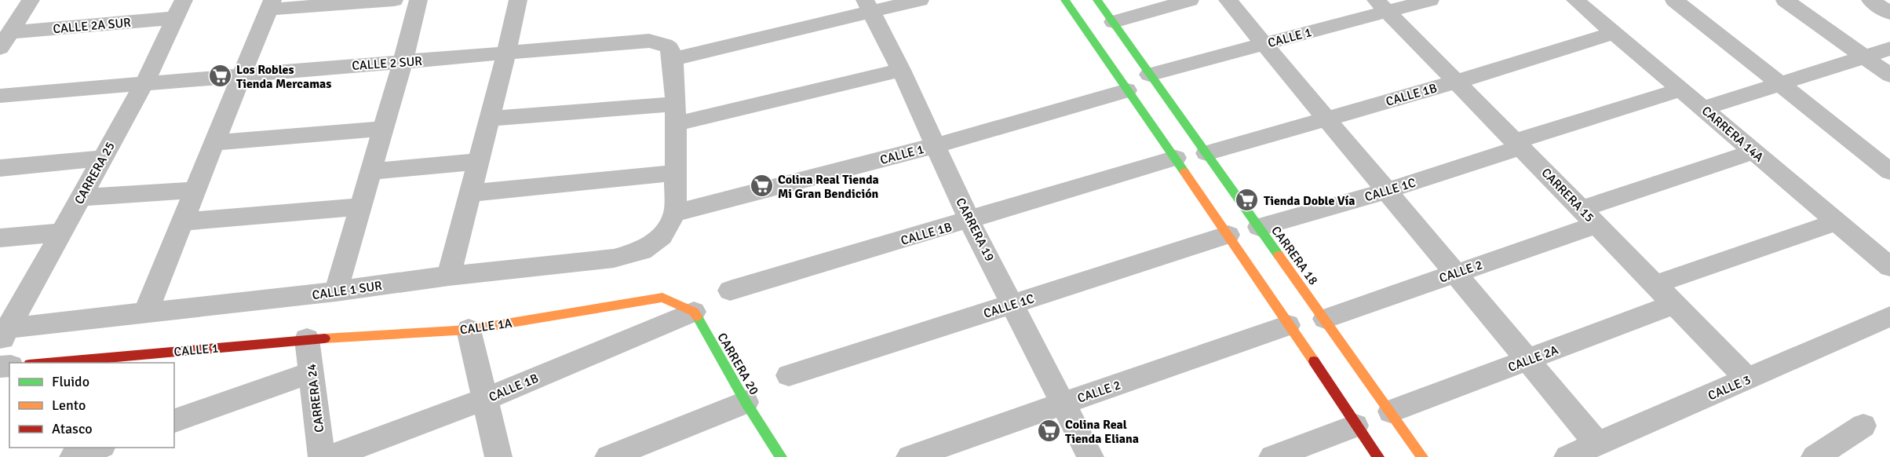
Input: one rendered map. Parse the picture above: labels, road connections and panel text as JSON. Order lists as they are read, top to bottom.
{
  "streets": {
    "street": [
      "CALLE 2A SUR",
      "CALLE 1",
      "CALLE 2 SUR",
      "CALLE 1B",
      "CARRERA 14A",
      "CARRERA 25",
      "CALLE 1C",
      "CARRERA 15",
      "CARRERA 19",
      "CARRERA 18",
      "CALLE 2",
      "CALLE 1 SUR",
      "CALLE 1A",
      "CALLE 2A",
      "CARRERA 20",
      "CALLE 3",
      "CARRERA 24"
    ]
  },
  "crossings": [
    ["CALLE 2A SUR", "CARRERA 25"],
    ["CALLE 1", "CARRERA 15"],
    ["CALLE 1", "CARRERA 19"],
    ["CALLE 1", "CARRERA 18"],
    ["CALLE 1", "CALLE 1 SUR"],
    ["CALLE 1", "CALLE 1A"],
    ["CALLE 1", "CARRERA 24"],
    ["CALLE 2 SUR", "CARRERA 25"],
    ["CALLE 2 SUR", "CARRERA 19"],
    ["CALLE 1B", "CARRERA 14A"],
    ["CALLE 1B", "CARRERA 15"],
    ["CALLE 1B", "CARRERA 19"],
    ["CALLE 1B", "CARRERA 18"],
    ["CALLE 1B", "CALLE 1A"],
    ["CALLE 1B", "CARRERA 20"],
    ["CARRERA 14A", "CALLE 1C"],
    ["CARRERA 14A", "CALLE 2"],
    ["CARRERA 25", "CALLE 1 SUR"],
    ["CALLE 1C", "CARRERA 15"],
    ["CALLE 1C", "CARRERA 19"],
    ["CALLE 1C", "CARRERA 18"],
    ["CARRERA 15", "CALLE 2"],
    ["CARRERA 15", "CALLE 2A"],
    ["CARRERA 15", "CALLE 3"],
    ["CARRERA 19", "CALLE 2"],
    ["CARRERA 18", "CALLE 2"],
    ["CARRERA 18", "CALLE 2A"],
    ["CALLE 1A", "CARRERA 20"],
    ["CALLE 1A", "CARRERA 24"]
  ],
  "places": {
    "supermarket": [
      "Los Robles Tienda Mercamas",
      "Colina Real Tienda Mi Gran Bendición",
      "Tienda Doble Vía",
      "Colina Real Tienda Eliana"
    ]
  },
  "legend": ["Fluido", "Lento", "Atasco"]
}
